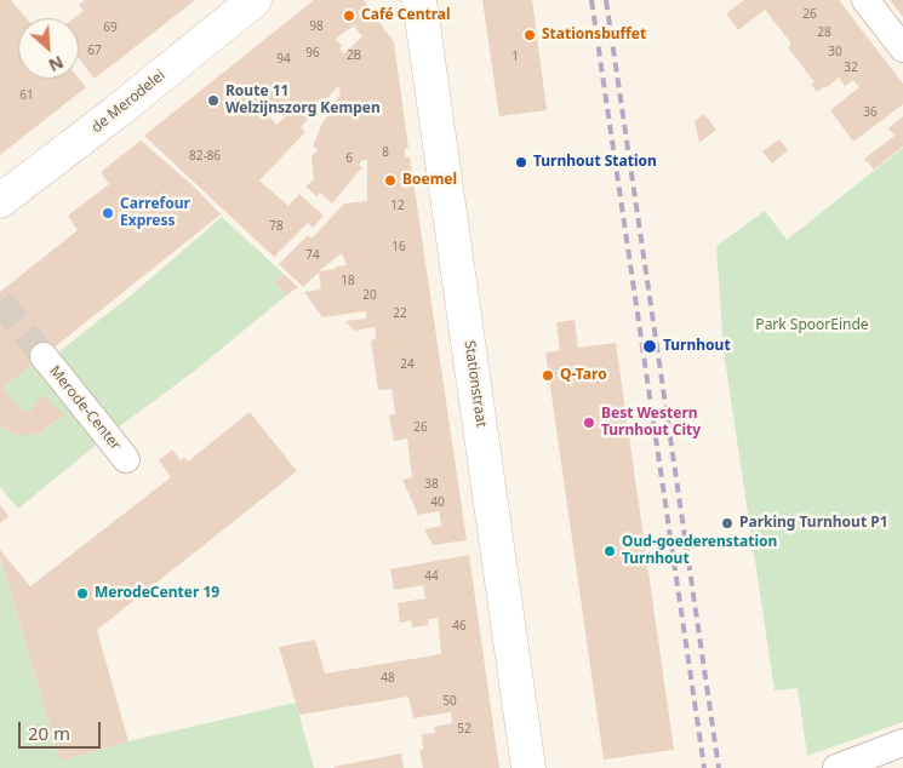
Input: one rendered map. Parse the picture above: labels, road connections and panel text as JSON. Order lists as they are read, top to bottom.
{
  "streets": {
    "street": ["de Merodelei", "Stationstraat", "Merode-Center"]
  },
  "parks": ["Park SpoorEinde"],
  "places": [
    "Café Central",
    "Stationsbuffet",
    "Route 11 Welzijnszorg Kempen",
    "Turnhout Station",
    "Boemel",
    "Carrefour Express",
    "Turnhout",
    "Q-Taro",
    "Best Western Turnhout City",
    "Parking Turnhout P1",
    "Oud-goederenstation Turnhout",
    "MerodeCenter 19"
  ],
  "house_numbers": [
    "26",
    "98",
    "69",
    "28",
    "67",
    "30",
    "96",
    "2B",
    "1",
    "94",
    "32",
    "61",
    "36",
    "8",
    "82-86",
    "6",
    "12",
    "78",
    "16",
    "74",
    "18",
    "20",
    "22",
    "24",
    "26",
    "38",
    "40",
    "44",
    "46",
    "48",
    "50",
    "52"
  ],
  "scale_bar": "20 m",
  "north": "bottom right"
}
